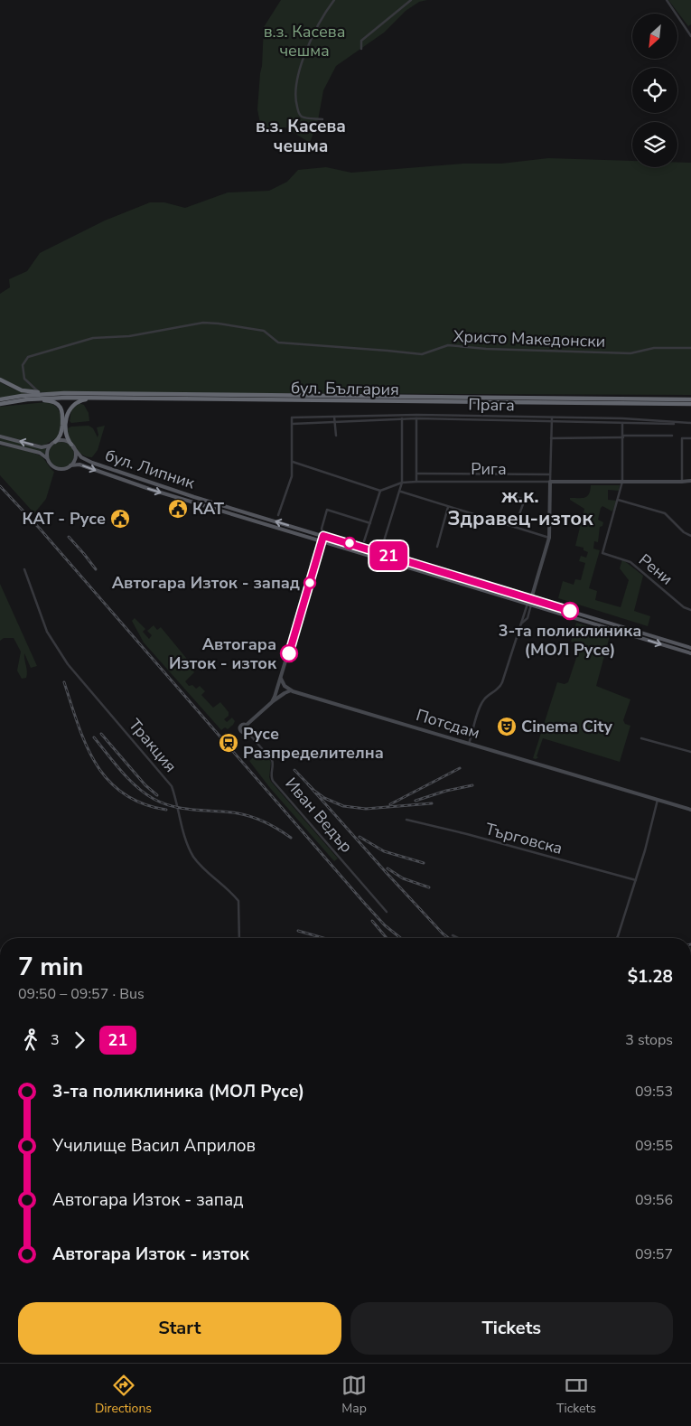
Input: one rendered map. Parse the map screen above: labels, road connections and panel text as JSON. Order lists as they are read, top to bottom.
{
  "streets": {
    "highway": ["бул. България"],
    "main road": ["бул. Липник"],
    "street": [
      "Христо Македонски",
      "Прага",
      "Рига",
      "Рени",
      "Потсдам",
      "Тракция",
      "Иван Ведър",
      "Търговска"
    ]
  },
  "districts": ["в.з. Касева чешма", "ж.к. Здравец-изток"],
  "parks": ["в.з. Касева чешма"],
  "places": {
    "public building": ["КАТ", "КАТ - Русе"],
    "other": ["Автогара Изток - запад", "3-та поликлиника (МОЛ Русе)", "Автогара Изток - изток"],
    "theatre": ["Cinema City"],
    "station": ["Русе Разпределителна"]
  },
  "lines": ["bus line 21"],
  "north": "bottom left",
  "page": {
    "on_map": "21",
    "heading": ["7 min", "09:50 – 09:57 · Bus", "$1.28"],
    "legs": ["3", "21", "3 stops"],
    "list": [
      {
        "name": "3-та поликлиника (МОЛ Русе)",
        "value": "09:53"
      },
      {
        "name": "Училище Васил Априлов",
        "value": "09:55"
      },
      {
        "name": "Автогара Изток - запад",
        "value": "09:56"
      },
      {
        "name": "Автогара Изток - изток",
        "value": "09:57"
      }
    ],
    "buttons": ["Start", "Tickets"],
    "tabs": ["Directions", "Map", "Tickets"]
  }
}
